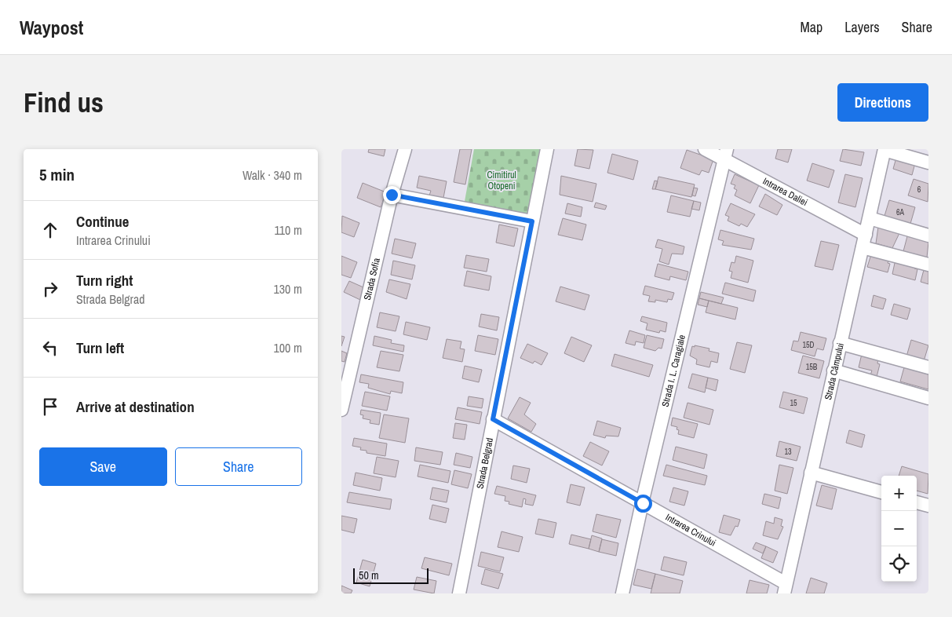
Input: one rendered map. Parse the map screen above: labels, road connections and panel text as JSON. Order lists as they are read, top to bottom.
{
  "streets": {
    "street": [
      "Intrarea Daliei",
      "Strada Sofia",
      "Strada I. L. Caragiale",
      "Strada Câmpului",
      "Strada Belgrad",
      "Intrarea Crinului"
    ]
  },
  "crossings": [
    ["Intrarea Daliei", "Strada I. L. Caragiale"],
    ["Intrarea Daliei", "Strada Câmpului"],
    ["Strada I. L. Caragiale", "Intrarea Crinului"],
    ["Strada Câmpului", "Intrarea Crinului"],
    ["Strada Belgrad", "Intrarea Crinului"]
  ],
  "parks": ["Cimitirul Otopeni"],
  "house_numbers": [
    "6",
    "6A",
    "15D",
    "15B",
    "15",
    "13"
  ],
  "scale_bar": "50 m",
  "page": {
    "header": "Waypost",
    "nav": ["Map", "Layers", "Share"],
    "buttons": [
      "Directions",
      ["Save", "Share"]
    ],
    "title": "Find us",
    "heading": ["5 min", "Walk · 340 m"],
    "list": [
      ["Continue", "Intrarea Crinului", "110 m"],
      ["Turn right", "Strada Belgrad", "130 m"],
      ["Turn left", "100 m"],
      "Arrive at destination"
    ],
    "map_buttons": ["+", "−"],
    "scale": "50 m"
  }
}
